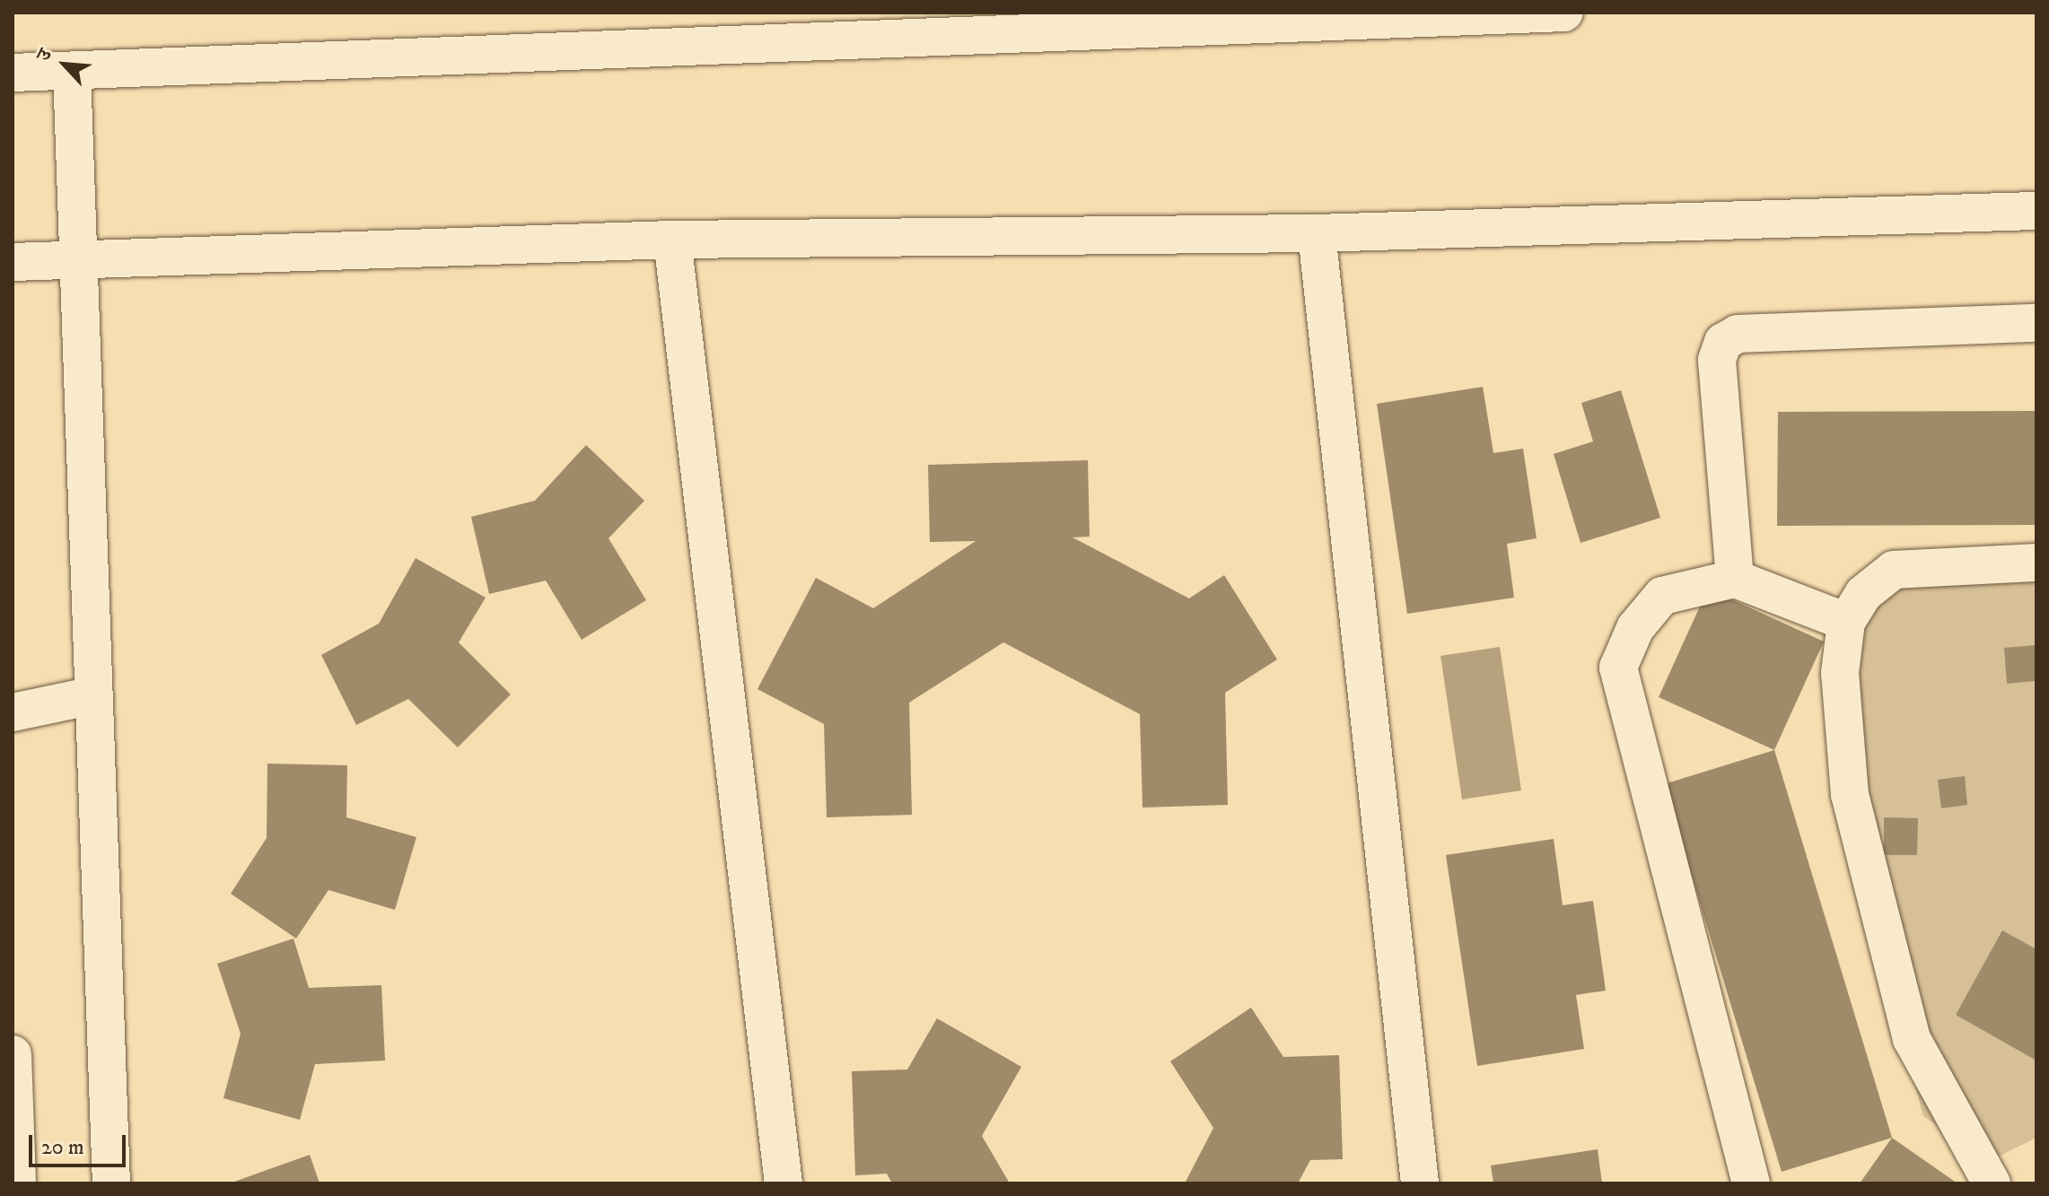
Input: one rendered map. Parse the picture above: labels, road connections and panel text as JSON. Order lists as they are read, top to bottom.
{
  "scale_bar": "20 m",
  "north": "top left"
}
